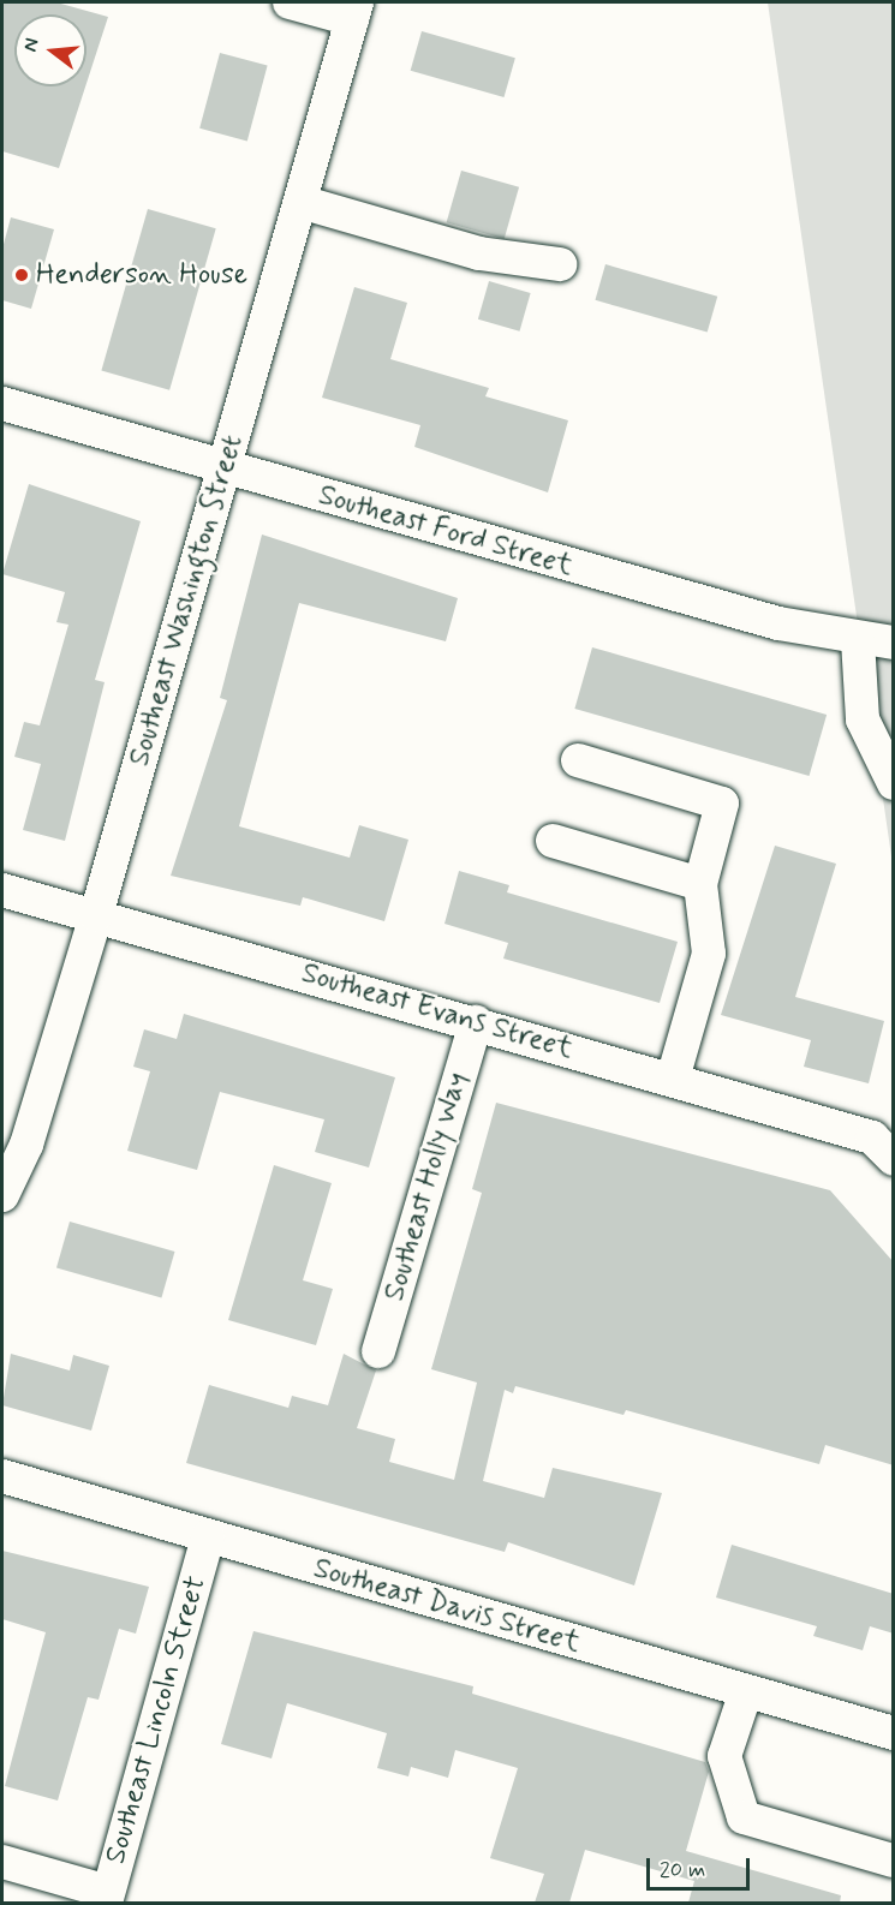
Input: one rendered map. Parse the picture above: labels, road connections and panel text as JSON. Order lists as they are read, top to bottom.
{
  "streets": {
    "street": [
      "Southeast Ford Street",
      "Southeast Washington Street",
      "Southeast Evans Street",
      "Southeast Holly Way",
      "Southeast Davis Street",
      "Southeast Lincoln Street"
    ]
  },
  "crossings": [
    ["Southeast Ford Street", "Southeast Washington Street"],
    ["Southeast Washington Street", "Southeast Evans Street"],
    ["Southeast Evans Street", "Southeast Holly Way"],
    ["Southeast Davis Street", "Southeast Lincoln Street"]
  ],
  "places": ["Henderson House"],
  "scale_bar": "20 m",
  "north": "left"
}
